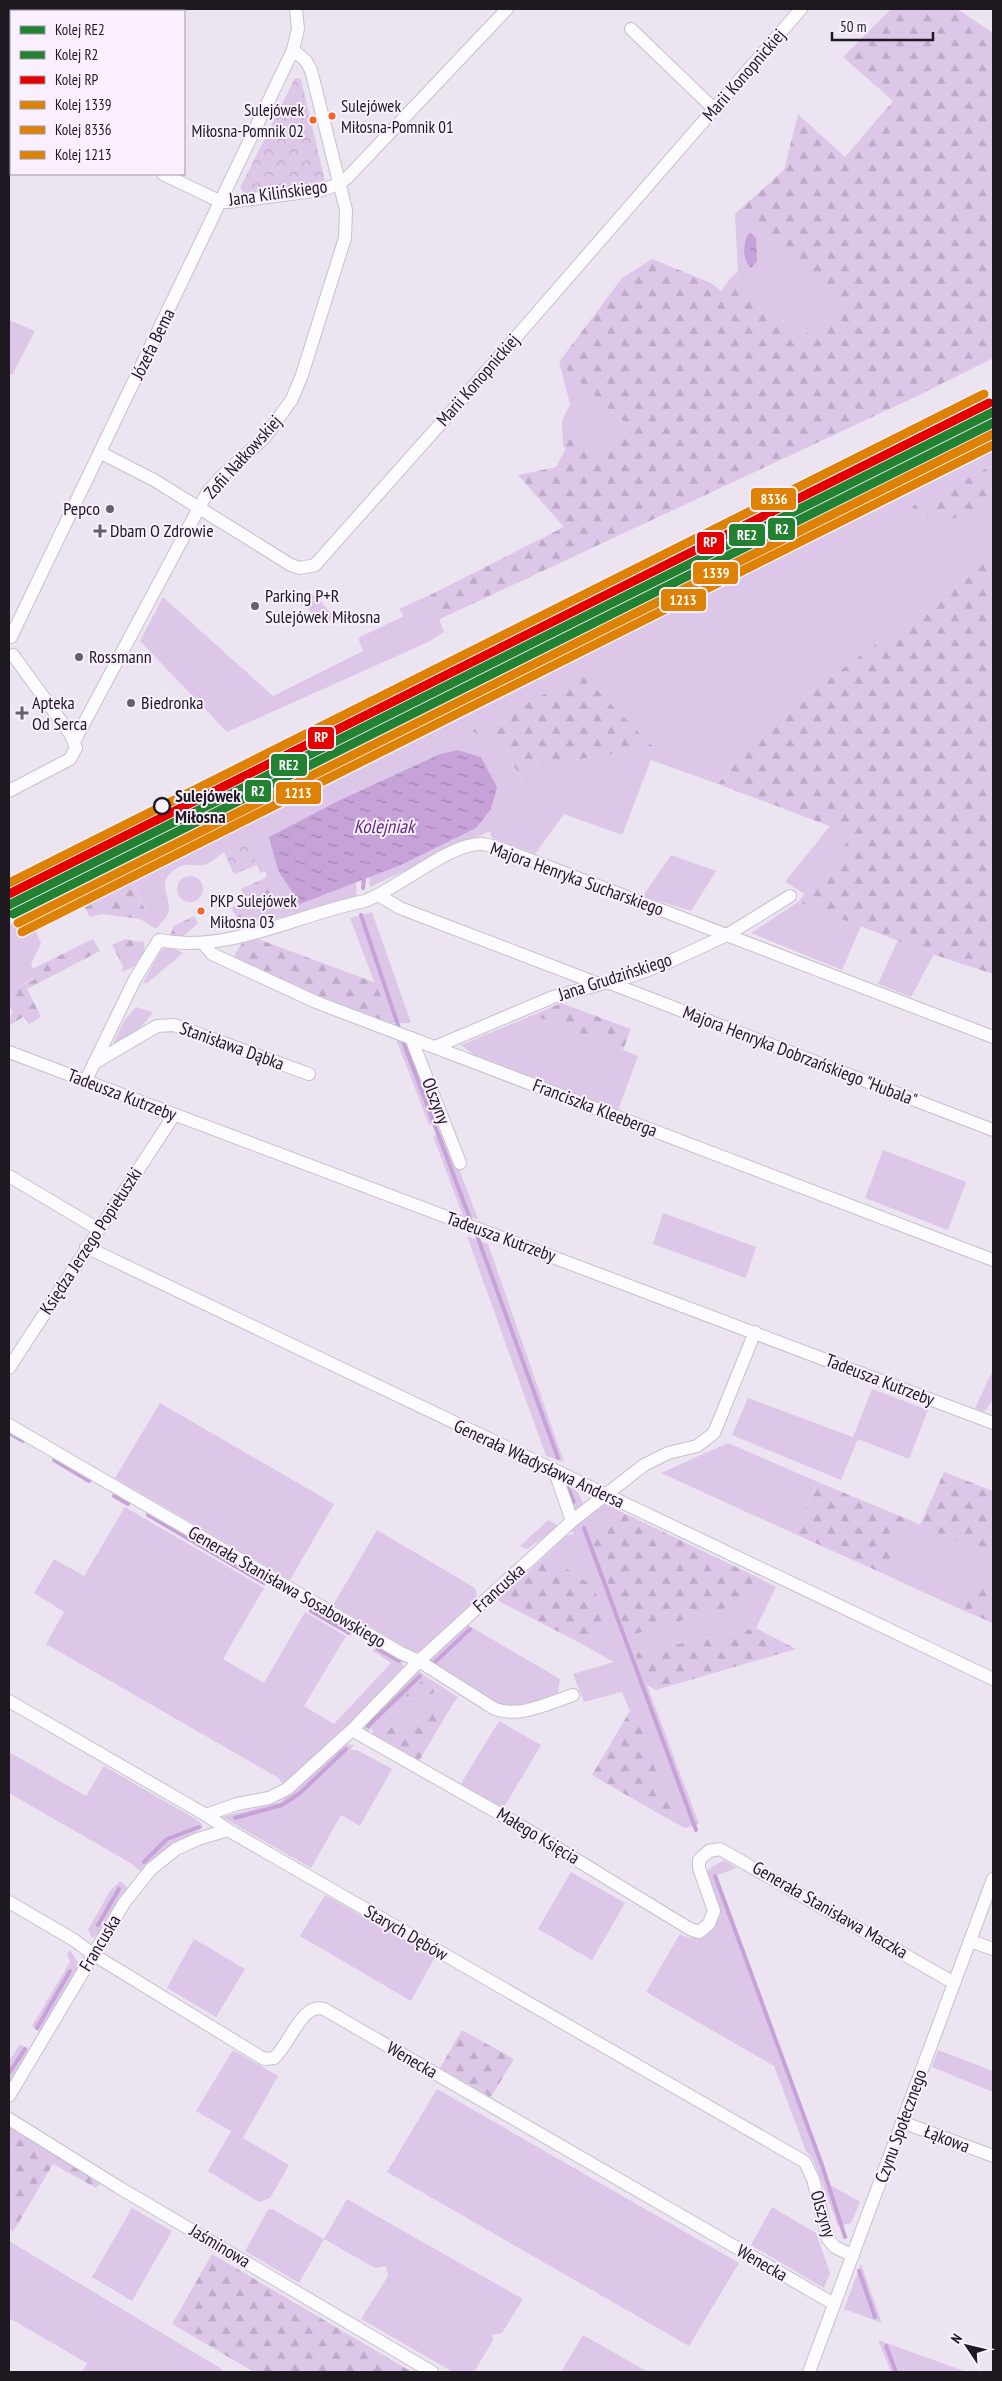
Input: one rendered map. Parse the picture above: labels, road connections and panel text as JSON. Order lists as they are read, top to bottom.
{
  "streets": {
    "street": [
      "Marii Konopnickiej",
      "Jana Kilińskiego",
      "Józefa Bema",
      "Zofii Nałkowskiej",
      "Majora Henryka Sucharskiego",
      "Jana Grudzińskiego",
      "Stanisława Dąbka",
      "Majora Henryka Dobrzańskiego \"Hubala\"",
      "Tadeusza Kutrzeby",
      "Olszyny",
      "Franciszka Kleeberga",
      "Księdza Jerzego Popiełuszki",
      "Generała Władysława Andersa",
      "Generała Stanisława Sosabowskiego",
      "Francuska",
      "Małego Księcia",
      "Generała Stanisława Maczka",
      "Starych Dębów",
      "Wenecka",
      "Czynu Społecznego",
      "Łąkowa",
      "Jaśminowa"
    ]
  },
  "crossings": [
    ["Marii Konopnickiej", "Józefa Bema"],
    ["Marii Konopnickiej", "Zofii Nałkowskiej"],
    ["Jana Kilińskiego", "Józefa Bema"],
    ["Jana Kilińskiego", "Zofii Nałkowskiej"],
    ["Józefa Bema", "Zofii Nałkowskiej"],
    ["Majora Henryka Sucharskiego", "Jana Grudzińskiego"],
    ["Majora Henryka Sucharskiego", "Stanisława Dąbka"],
    ["Majora Henryka Sucharskiego", "Majora Henryka Dobrzańskiego \"Hubala\""],
    ["Majora Henryka Sucharskiego", "Franciszka Kleeberga"],
    ["Jana Grudzińskiego", "Majora Henryka Dobrzańskiego \"Hubala\""],
    ["Jana Grudzińskiego", "Franciszka Kleeberga"],
    ["Tadeusza Kutrzeby", "Księdza Jerzego Popiełuszki"],
    ["Tadeusza Kutrzeby", "Francuska"],
    ["Olszyny", "Franciszka Kleeberga"],
    ["Olszyny", "Starych Dębów"],
    ["Olszyny", "Czynu Społecznego"],
    ["Księdza Jerzego Popiełuszki", "Generała Władysława Andersa"],
    ["Generała Władysława Andersa", "Francuska"],
    ["Generała Stanisława Sosabowskiego", "Francuska"],
    ["Francuska", "Małego Księcia"],
    ["Francuska", "Starych Dębów"],
    ["Francuska", "Wenecka"],
    ["Małego Księcia", "Generała Stanisława Maczka"],
    ["Generała Stanisława Maczka", "Czynu Społecznego"],
    ["Wenecka", "Czynu Społecznego"],
    ["Czynu Społecznego", "Łąkowa"]
  ],
  "water": ["Kolejniak"],
  "places": {
    "other": [
      "Sulejówek Miłosna-Pomnik 01",
      "Sulejówek Miłosna-Pomnik 02",
      "Pepco",
      "Parking P+R Sulejówek Miłosna",
      "Rossmann",
      "Biedronka",
      "Sulejówek Miłosna",
      "PKP Sulejówek Miłosna 03"
    ],
    "health": ["Dbam O Zdrowie", "Apteka Od Serca"]
  },
  "lines": [
    "rail line 8336",
    "rail line RP",
    "rail line RE2",
    "rail line R2",
    "rail line 1339",
    "rail line 1213"
  ],
  "legend": [
    "Kolej RE2",
    "Kolej R2",
    "Kolej RP",
    "Kolej 1339",
    "Kolej 8336",
    "Kolej 1213"
  ],
  "scale_bar": "50 m",
  "north": "top left"
}
